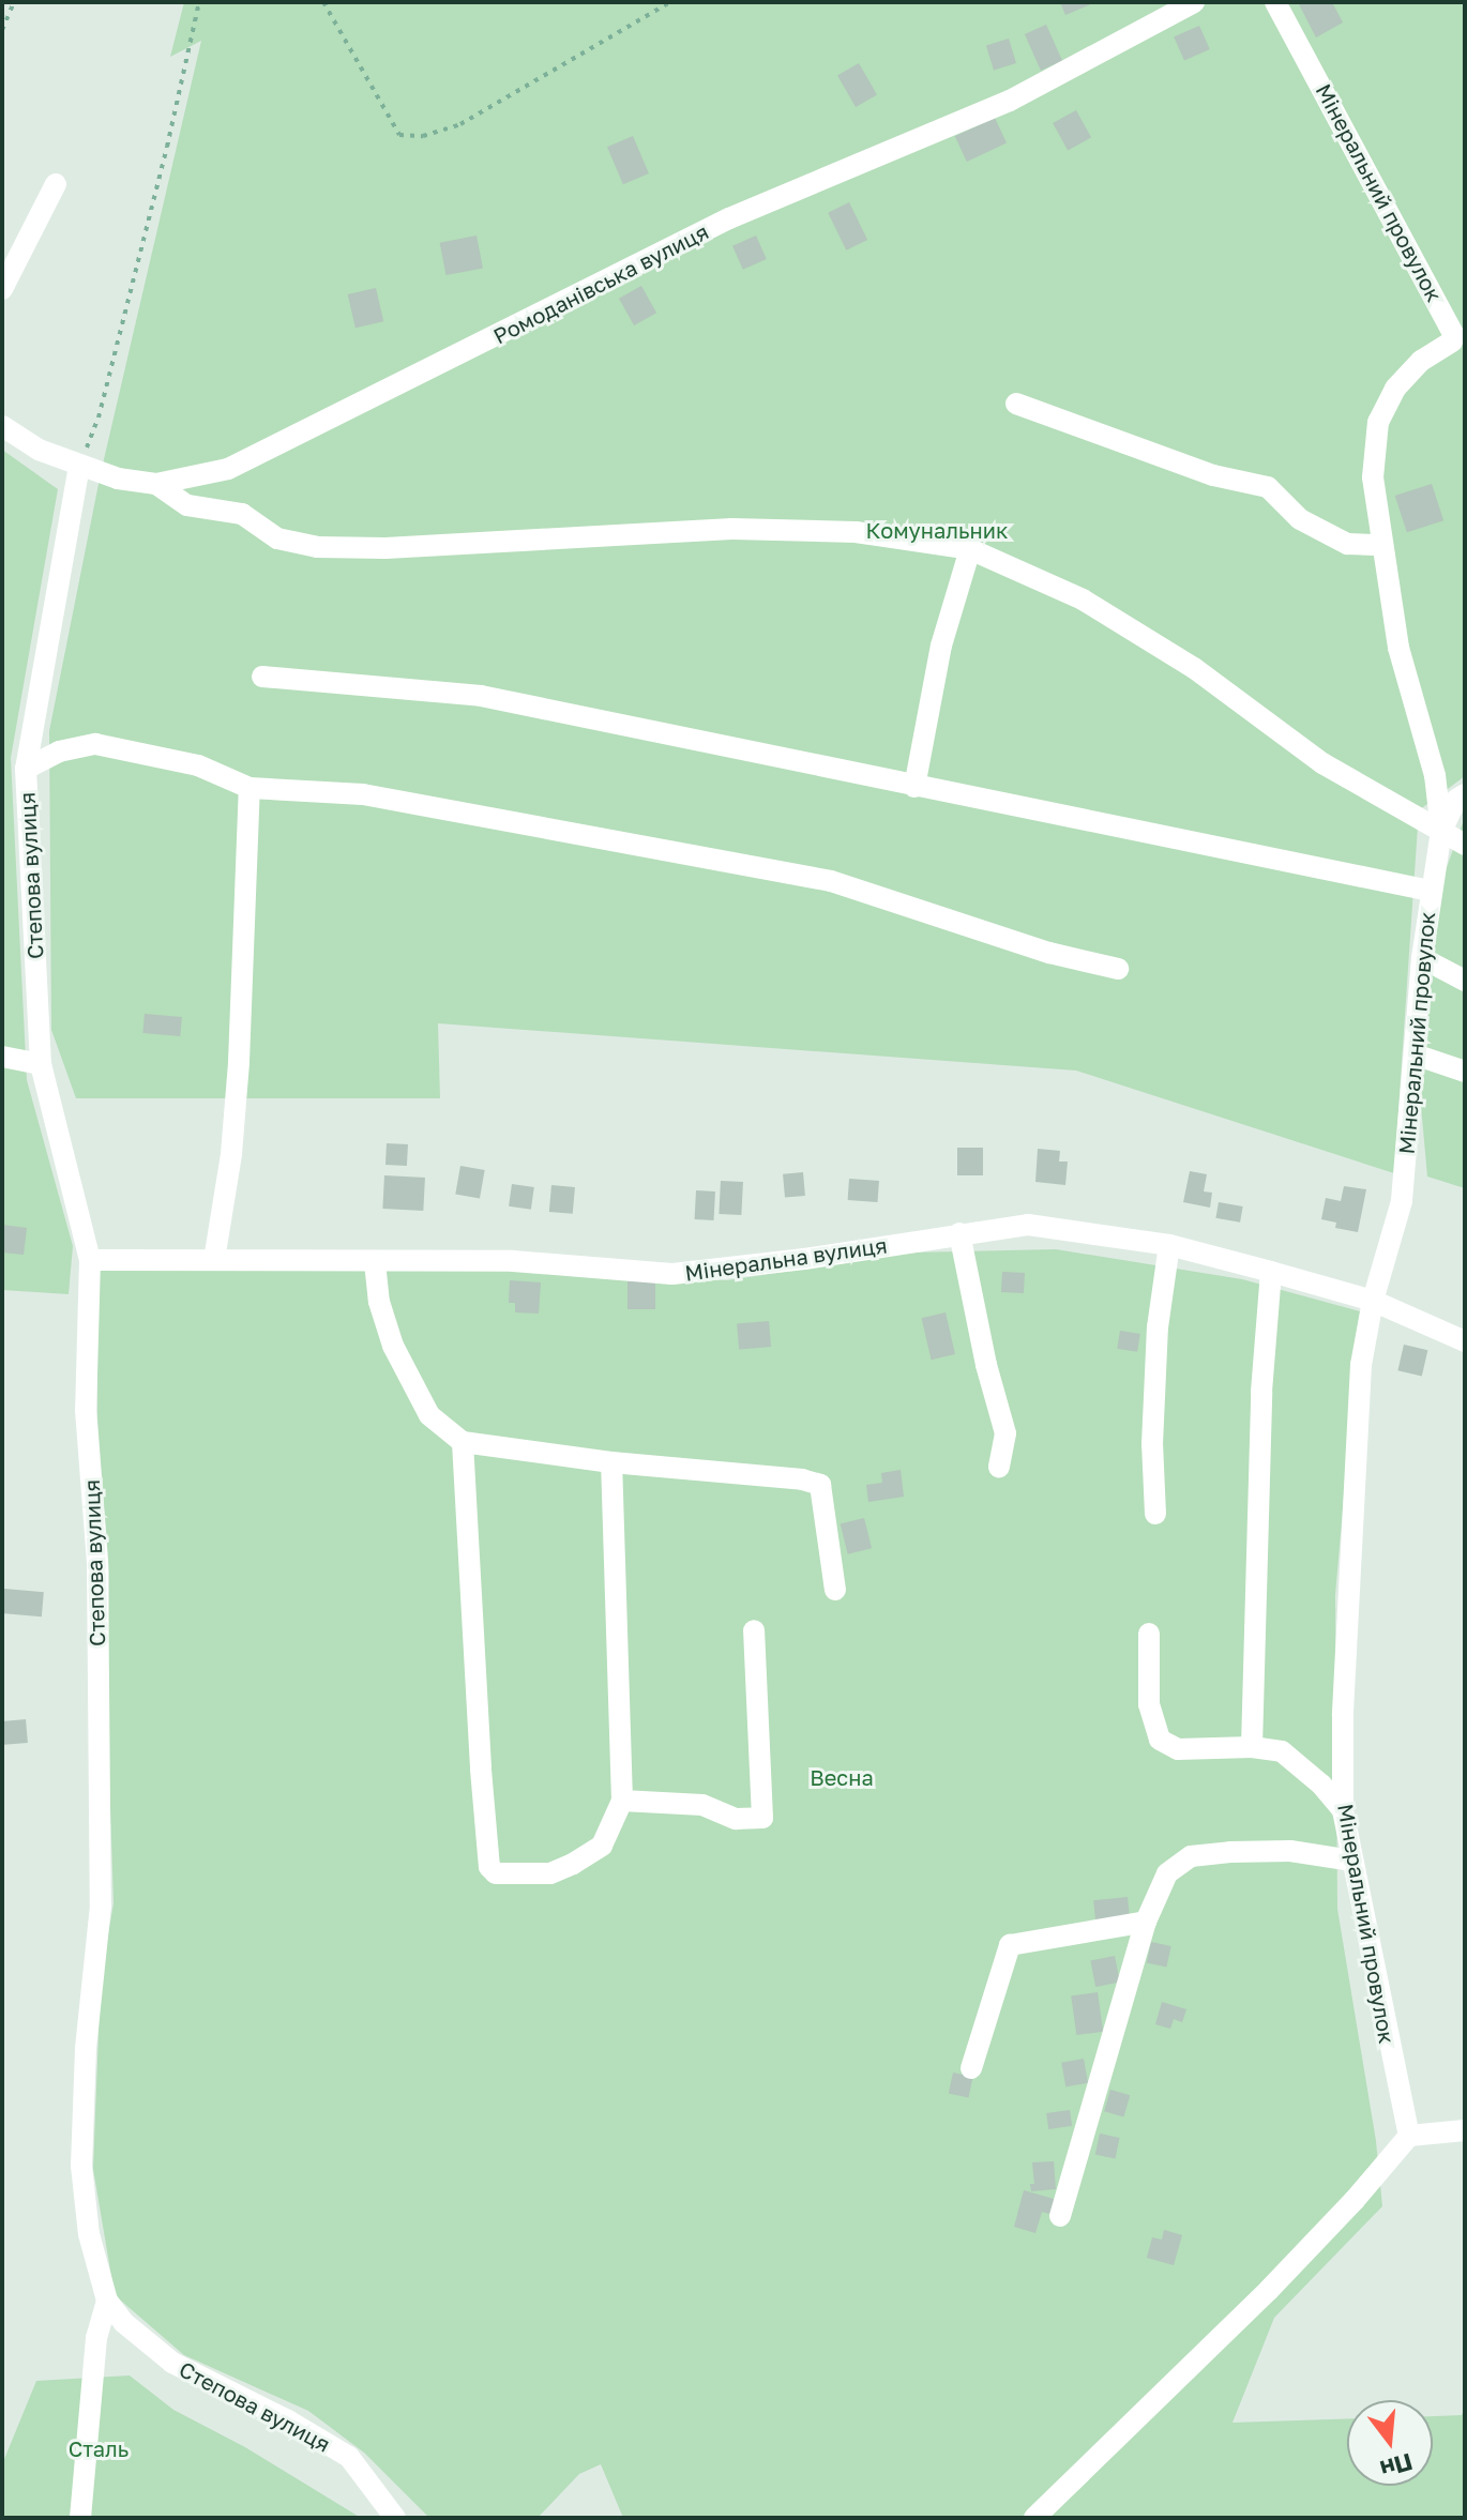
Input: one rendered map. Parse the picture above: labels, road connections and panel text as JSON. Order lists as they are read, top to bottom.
{
  "streets": {
    "street": [
      "Мінеральний провулок",
      "Ромоданівська вулиця",
      "Степова вулиця",
      "Мінеральна вулиця"
    ]
  },
  "crossings": [
    ["Мінеральний провулок", "Мінеральна вулиця"],
    ["Ромоданівська вулиця", "Степова вулиця"],
    ["Степова вулиця", "Мінеральна вулиця"]
  ],
  "parks": ["Комунальник", "Весна", "Сталь"],
  "north": "bottom"
}
